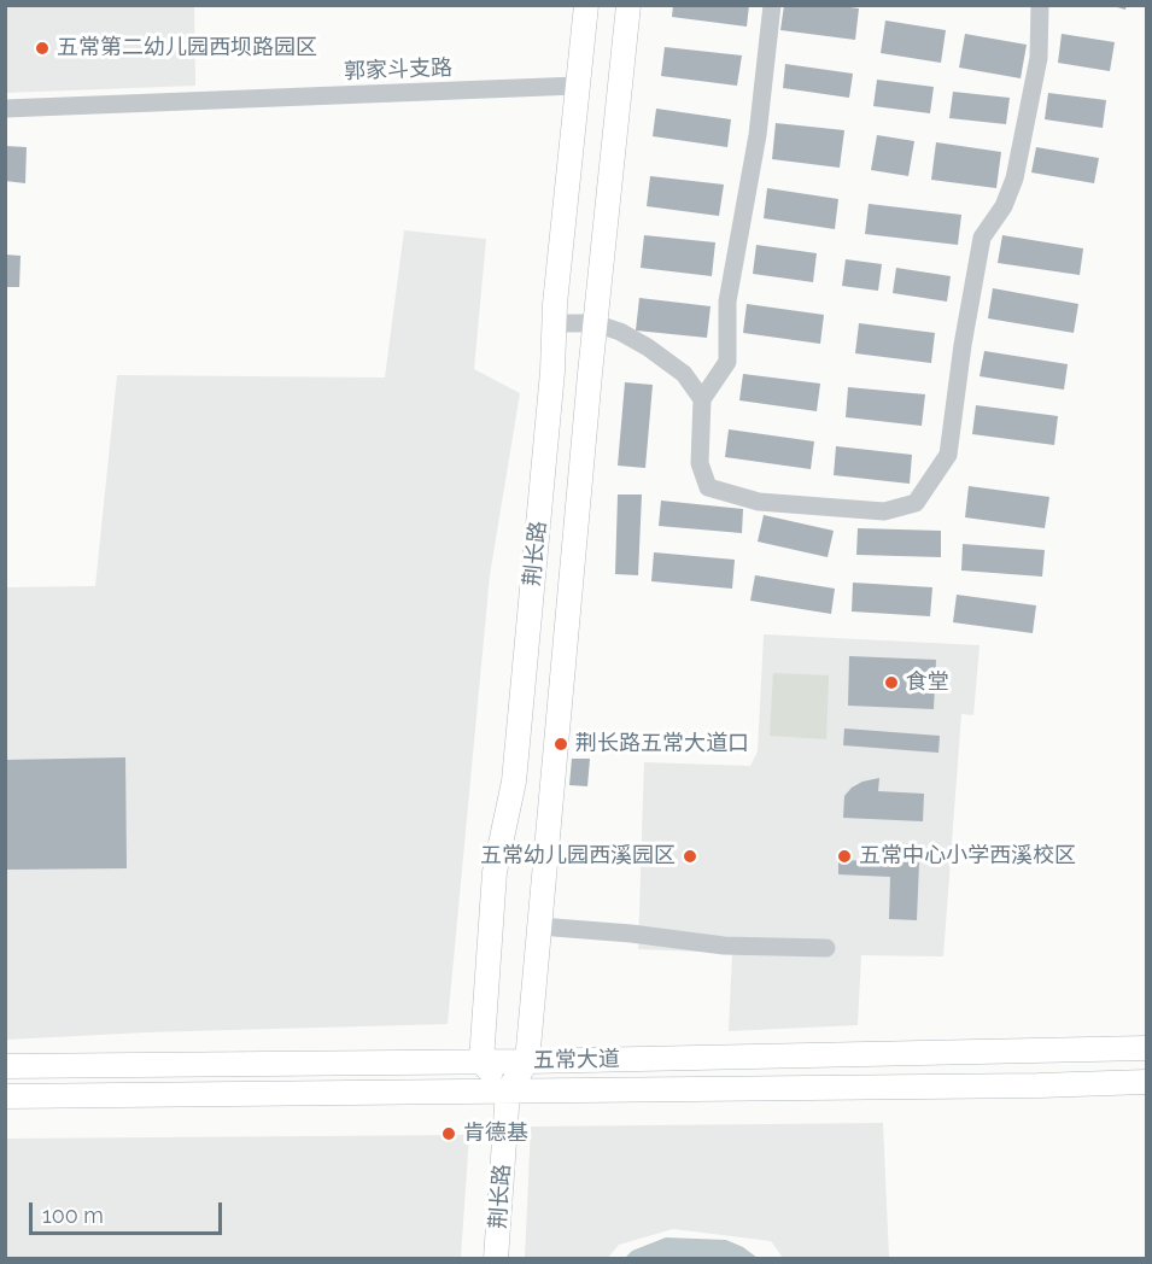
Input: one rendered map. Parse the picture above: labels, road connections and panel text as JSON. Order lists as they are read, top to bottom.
{
  "streets": {
    "main road": ["荆长路", "五常大道"],
    "street": ["郭家斗支路"]
  },
  "crossings": [
    ["郭家斗支路", "荆长路"],
    ["荆长路", "五常大道"]
  ],
  "places": [
    "五常第二幼儿园西坝路园区",
    "食堂",
    "荆长路五常大道口",
    "五常幼儿园西溪园区",
    "五常中心小学西溪校区",
    "肯德基"
  ],
  "scale_bar": "100 m"
}
